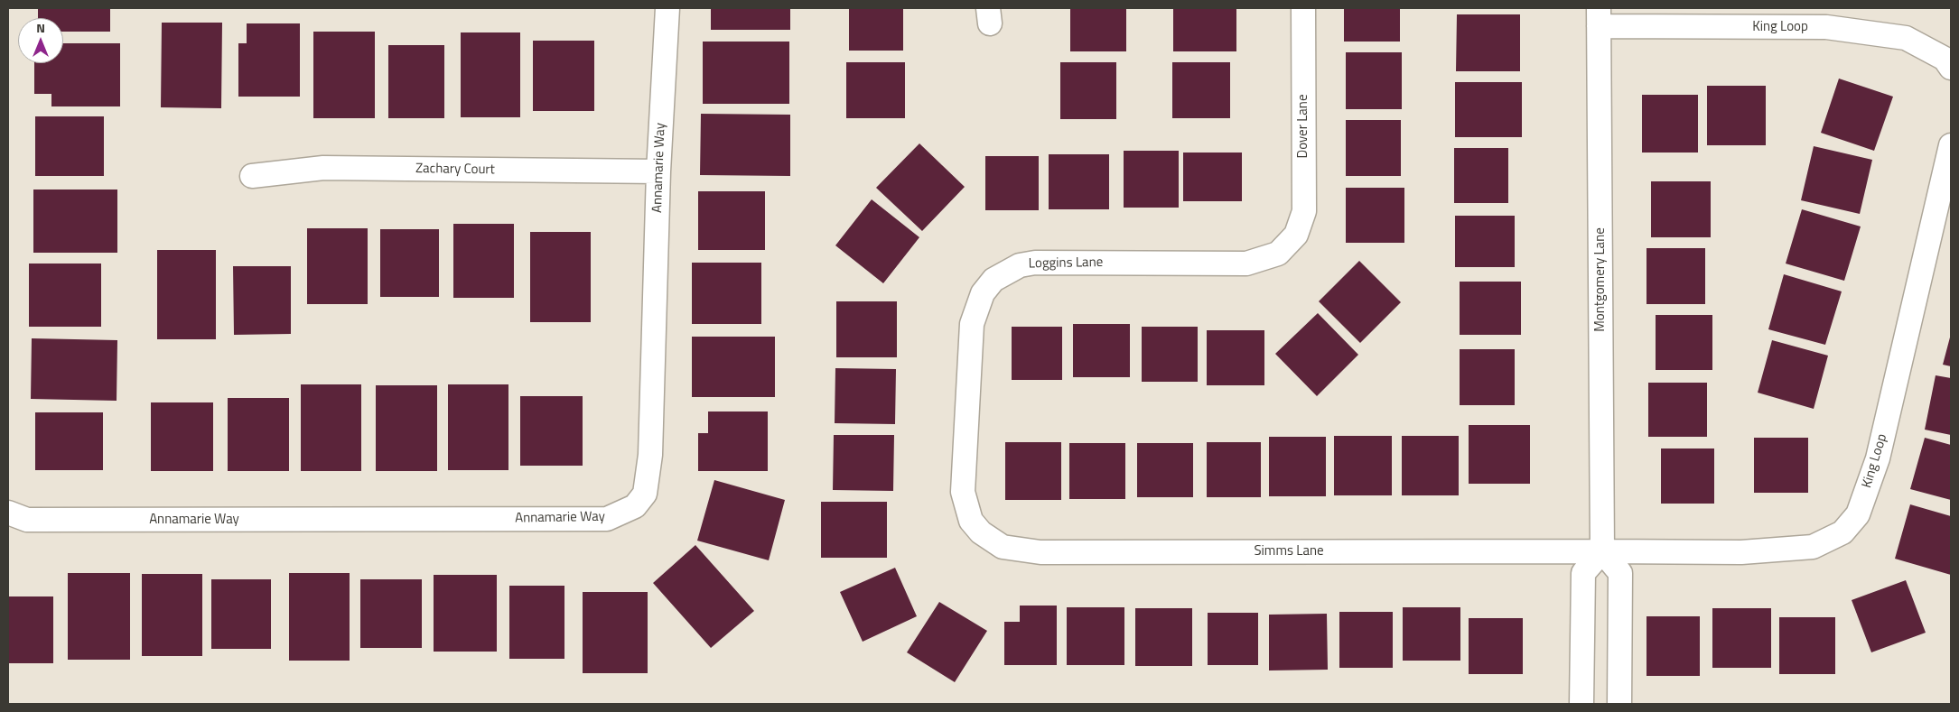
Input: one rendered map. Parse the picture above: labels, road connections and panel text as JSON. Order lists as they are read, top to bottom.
{
  "streets": {
    "street": [
      "King Loop",
      "Dover Lane",
      "Annamarie Way",
      "Zachary Court",
      "Loggins Lane",
      "Montgomery Lane",
      "Simms Lane"
    ]
  },
  "crossings": [
    ["King Loop", "Montgomery Lane"],
    ["King Loop", "Simms Lane"],
    ["Dover Lane", "Loggins Lane"],
    ["Annamarie Way", "Zachary Court"],
    ["Loggins Lane", "Simms Lane"],
    ["Montgomery Lane", "Simms Lane"]
  ],
  "north": "top"
}
